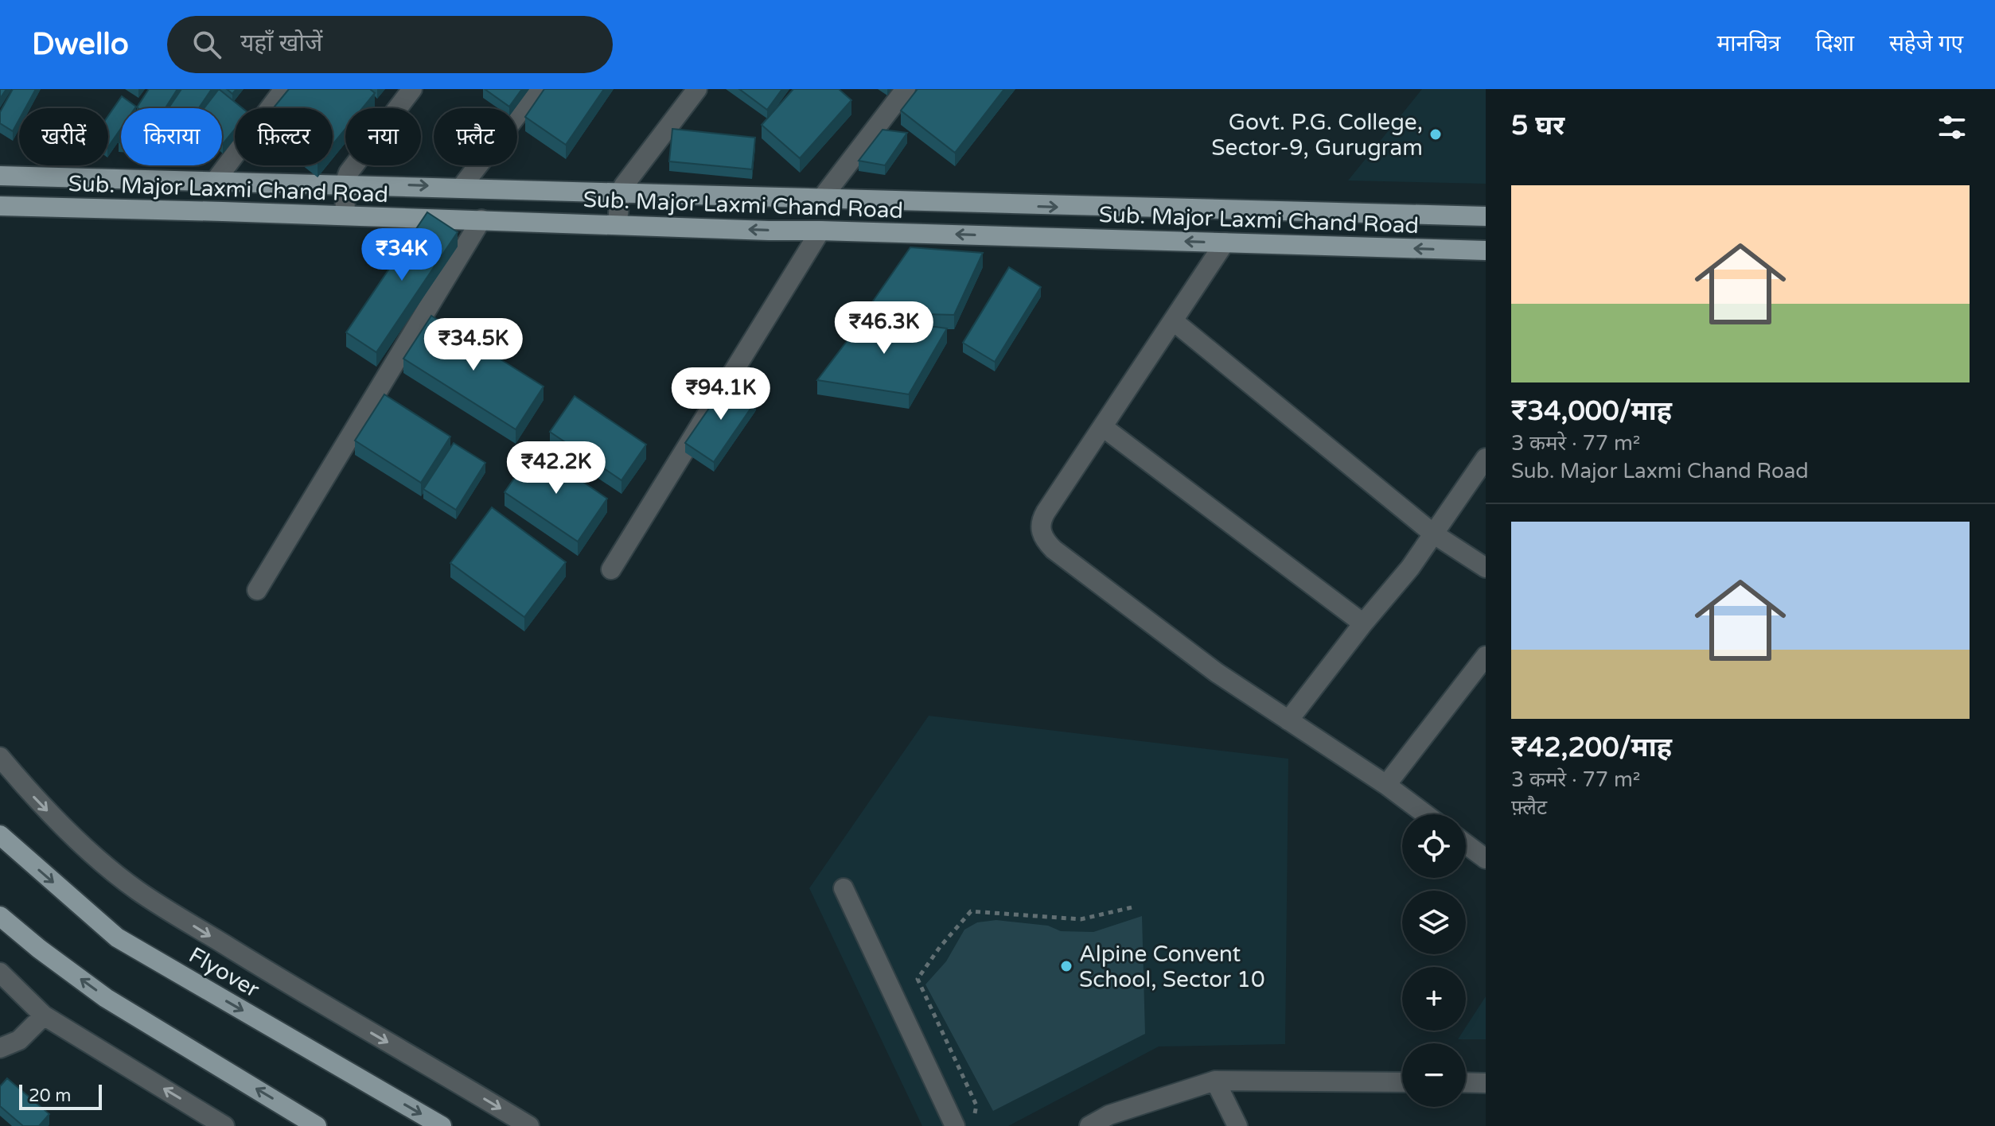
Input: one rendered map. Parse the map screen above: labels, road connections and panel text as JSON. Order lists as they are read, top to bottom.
{
  "streets": {
    "main road": ["Sub. Major Laxmi Chand Road", "Flyover"]
  },
  "places": ["Govt. P.G. College, Sector-9, Gurugram", "Alpine Convent School, Sector 10"],
  "scale_bar": "20 m",
  "page": {
    "header": "Dwello",
    "search": "यहाँ खोजें",
    "nav": ["मानचित्र", "दिशा", "सहेजे गए"],
    "heading": "5 घर",
    "chip": [
      "खरीदें",
      "किराया",
      "फ़िल्टर",
      "नया",
      "फ़्लैट"
    ],
    "list": [
      {
        "name": "₹34,000/माह",
        "note": "3 कमरे · 77 m² · Sub. Major Laxmi Chand Road"
      },
      {
        "name": "₹42,200/माह",
        "note": "3 कमरे · 77 m² · फ़्लैट"
      }
    ],
    "price": [
      "₹34K",
      "₹46.3K",
      "₹34.5K",
      "₹94.1K",
      "₹42.2K"
    ],
    "map_buttons": ["+", "−"],
    "scale": "20 m"
  }
}
